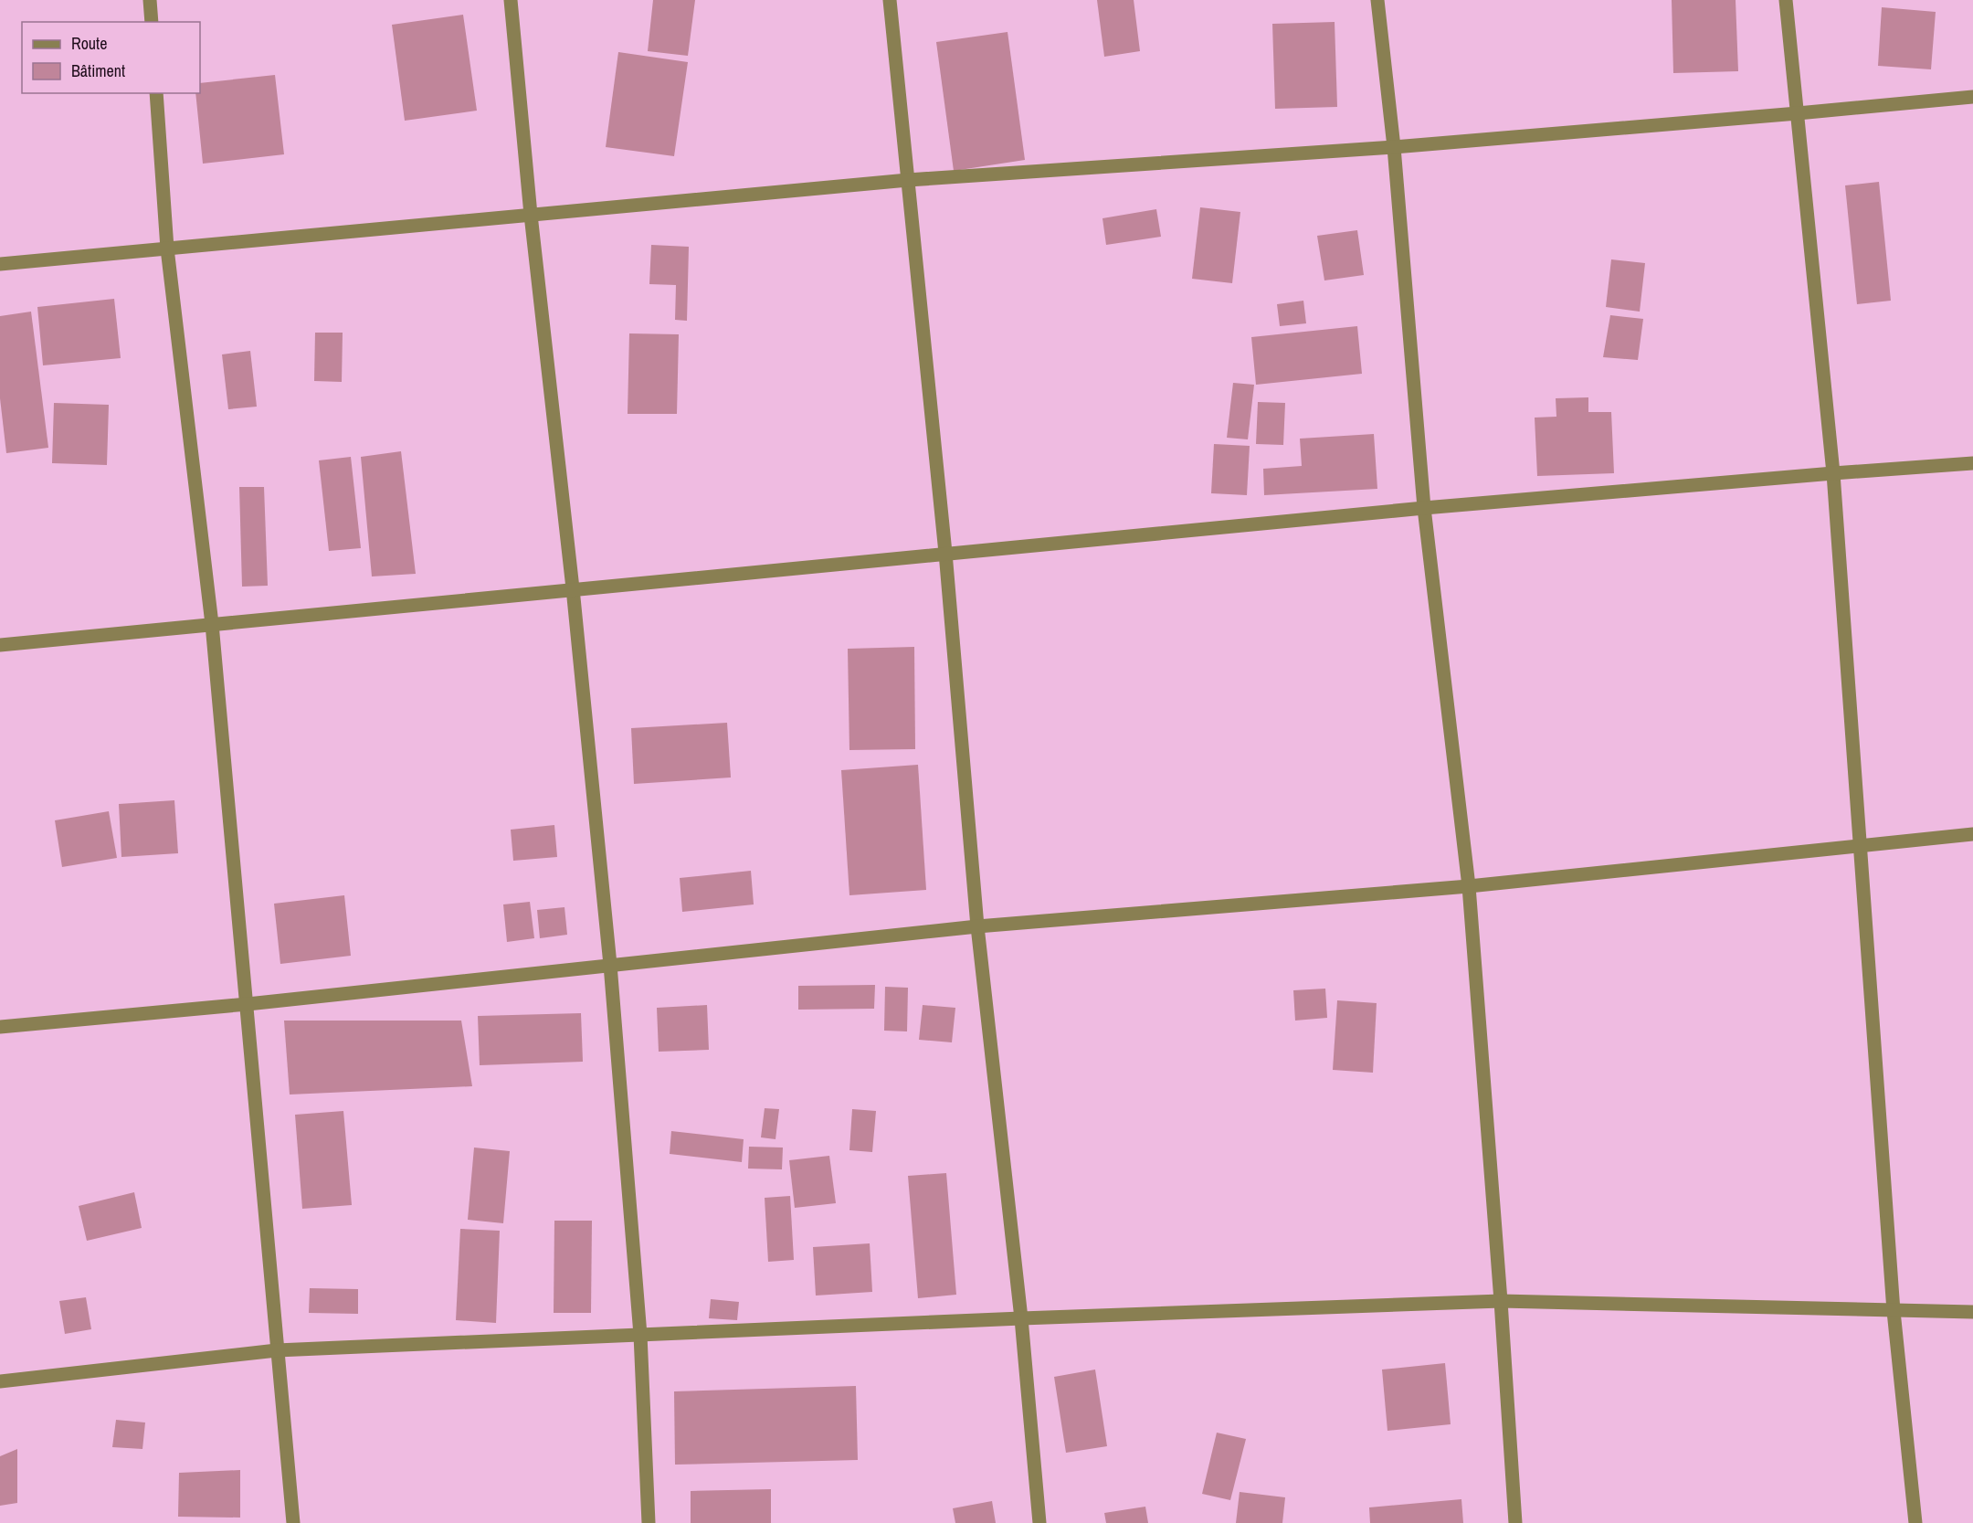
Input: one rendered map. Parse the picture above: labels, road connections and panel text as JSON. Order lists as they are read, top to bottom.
{
  "legend": ["Route", "Bâtiment"]
}
